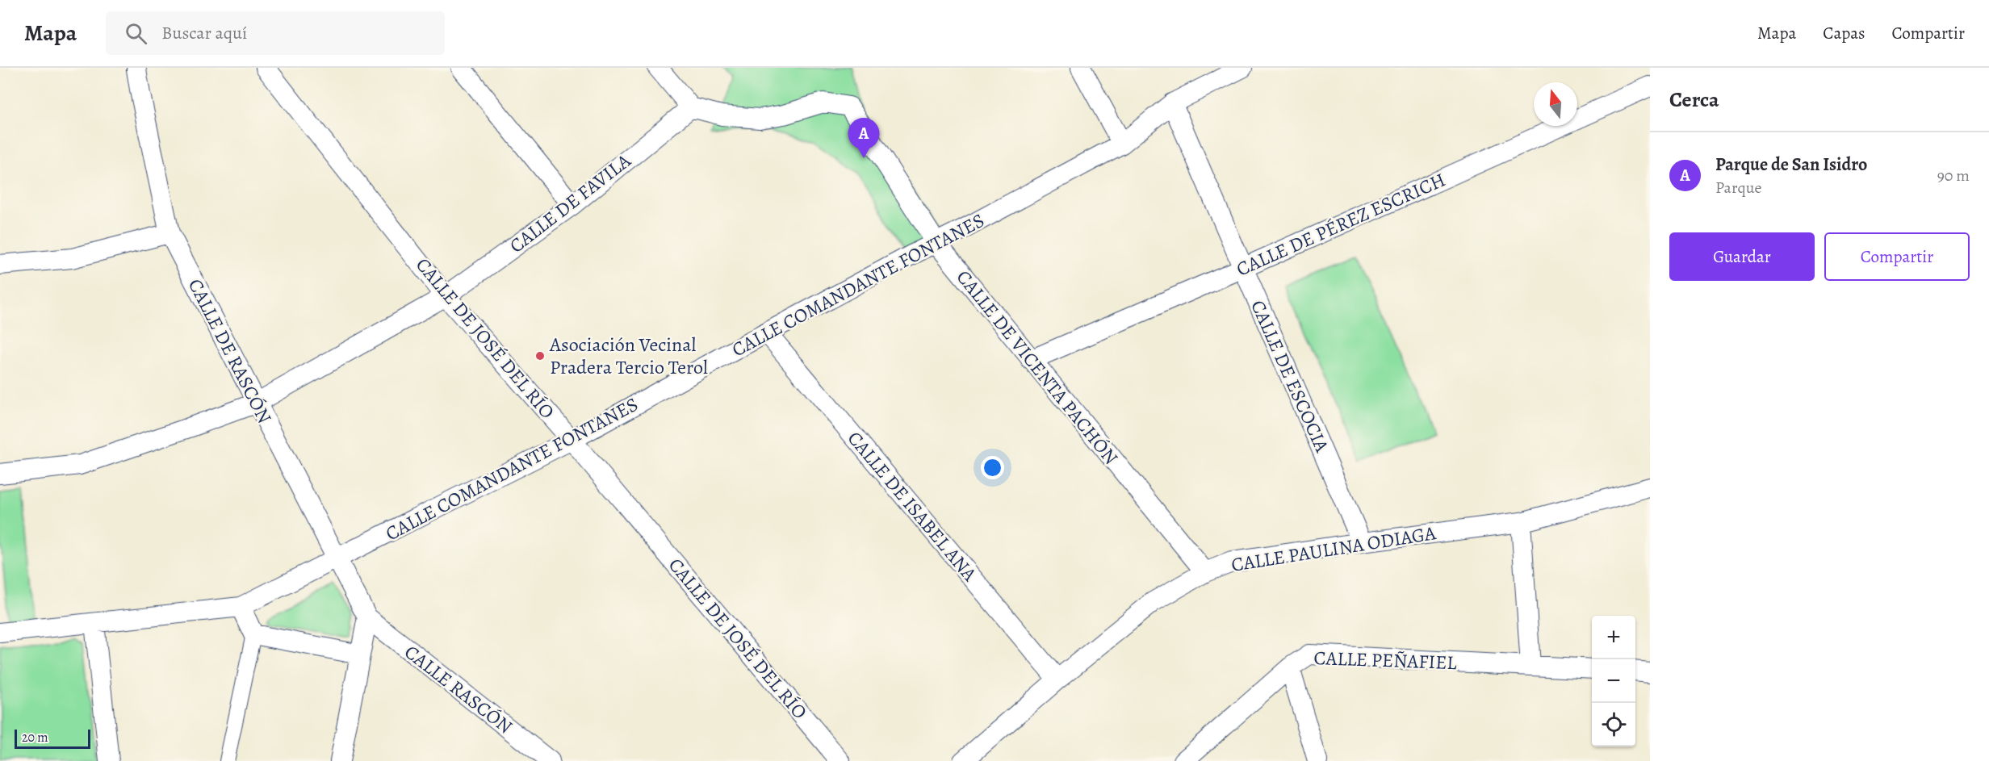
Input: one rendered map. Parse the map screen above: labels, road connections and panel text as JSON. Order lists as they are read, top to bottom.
{
  "streets": {
    "street": [
      "CALLE DE FAVILA",
      "CALLE DE PÉREZ ESCRICH",
      "CALLE COMANDANTE FONTANES",
      "CALLE DE JOSÉ DEL RÍO",
      "CALLE DE RASCÓN",
      "CALLE DE VICENTA PACHÓN",
      "CALLE DE ESCOCIA",
      "CALLE DE ISABEL ANA",
      "CALLE PAULINA ODIAGA",
      "CALLE PEÑAFIEL",
      "CALLE RASCÓN"
    ]
  },
  "crossings": [
    ["CALLE DE FAVILA", "CALLE DE JOSÉ DEL RÍO"],
    ["CALLE DE FAVILA", "CALLE DE RASCÓN"],
    ["CALLE DE FAVILA", "CALLE DE VICENTA PACHÓN"],
    ["CALLE DE PÉREZ ESCRICH", "CALLE DE VICENTA PACHÓN"],
    ["CALLE DE PÉREZ ESCRICH", "CALLE DE ESCOCIA"],
    ["CALLE COMANDANTE FONTANES", "CALLE DE JOSÉ DEL RÍO"],
    ["CALLE COMANDANTE FONTANES", "CALLE DE RASCÓN"],
    ["CALLE COMANDANTE FONTANES", "CALLE DE VICENTA PACHÓN"],
    ["CALLE COMANDANTE FONTANES", "CALLE DE ESCOCIA"],
    ["CALLE COMANDANTE FONTANES", "CALLE DE ISABEL ANA"],
    ["CALLE DE RASCÓN", "CALLE RASCÓN"],
    ["CALLE DE VICENTA PACHÓN", "CALLE PAULINA ODIAGA"],
    ["CALLE DE ESCOCIA", "CALLE PAULINA ODIAGA"],
    ["CALLE DE ISABEL ANA", "CALLE PAULINA ODIAGA"]
  ],
  "places": ["Asociación Vecinal Pradera Tercio Terol"],
  "scale_bar": "20 m",
  "north": "top",
  "page": {
    "header": "Mapa",
    "search": "Buscar aquí",
    "nav": ["Mapa", "Capas", "Compartir"],
    "heading": "Cerca",
    "pins": "A",
    "list": [
      {
        "mark": "A",
        "name": "Parque de San Isidro",
        "note": "Parque",
        "value": "90 m"
      }
    ],
    "buttons": ["Guardar", "Compartir"],
    "map_buttons": ["+", "−"],
    "scale": "20 m"
  }
}
